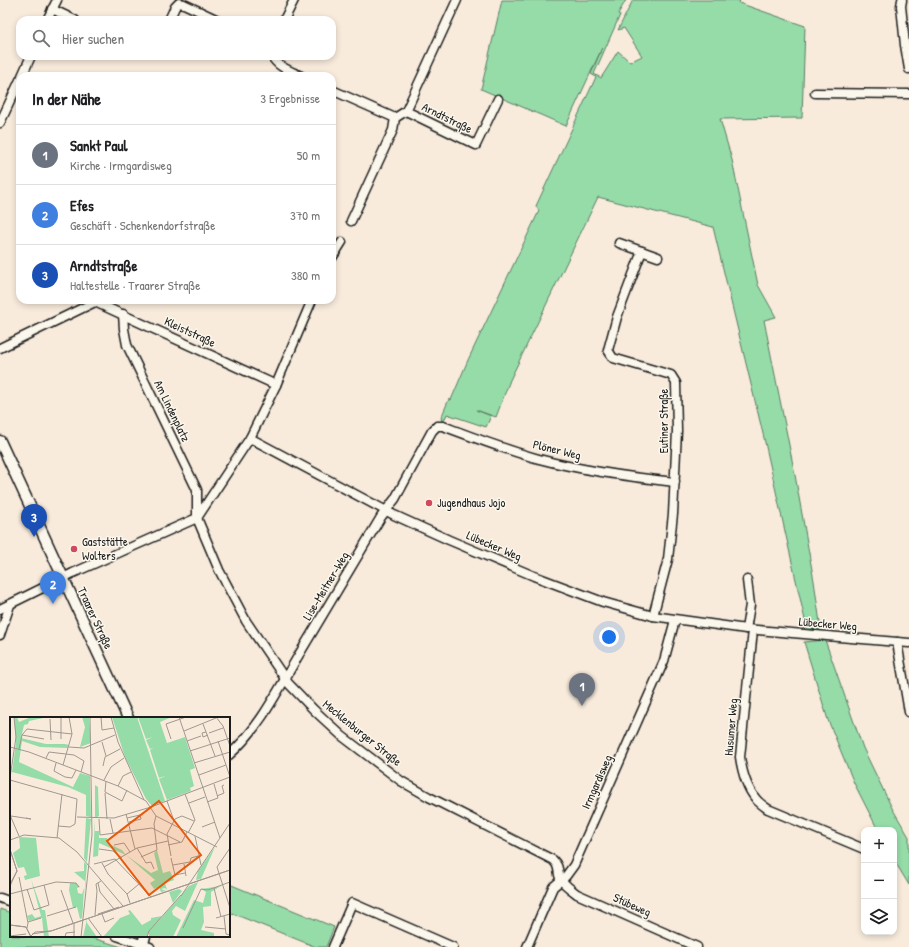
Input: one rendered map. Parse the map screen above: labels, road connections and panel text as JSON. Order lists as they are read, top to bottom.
{
  "streets": {
    "street": [
      "Arndtstraße",
      "Kleiststraße",
      "Am Lindenplatz",
      "Eutiner Straße",
      "Plöner Weg",
      "Lübecker Weg",
      "Lise-Meitner-Weg",
      "Traarer Straße",
      "Husumer Weg",
      "Mecklenburger Straße",
      "Irmgardisweg",
      "Stübeweg"
    ]
  },
  "crossings": [
    ["Kleiststraße", "Am Lindenplatz"],
    ["Am Lindenplatz", "Mecklenburger Straße"],
    ["Eutiner Straße", "Plöner Weg"],
    ["Eutiner Straße", "Lübecker Weg"],
    ["Plöner Weg", "Lise-Meitner-Weg"],
    ["Lübecker Weg", "Lise-Meitner-Weg"],
    ["Lübecker Weg", "Husumer Weg"],
    ["Lübecker Weg", "Irmgardisweg"],
    ["Lise-Meitner-Weg", "Mecklenburger Straße"],
    ["Mecklenburger Straße", "Irmgardisweg"],
    ["Mecklenburger Straße", "Stübeweg"],
    ["Irmgardisweg", "Stübeweg"]
  ],
  "places": ["Jugendhaus Jojo", "Gaststätte Wolters"],
  "page": {
    "search": "Hier suchen",
    "heading": ["In der Nähe", "3 Ergebnisse"],
    "list": [
      {
        "mark": "1",
        "name": "Sankt Paul",
        "note": "Kirche · Irmgardisweg",
        "value": "50 m"
      },
      {
        "mark": "2",
        "name": "Efes",
        "note": "Geschäft · Schenkendorfstraße",
        "value": "370 m"
      },
      {
        "mark": "3",
        "name": "Arndtstraße",
        "note": "Haltestelle · Traarer Straße",
        "value": "380 m"
      }
    ],
    "pins": ["3", "2", "1"],
    "map_buttons": ["+", "−"]
  }
}
